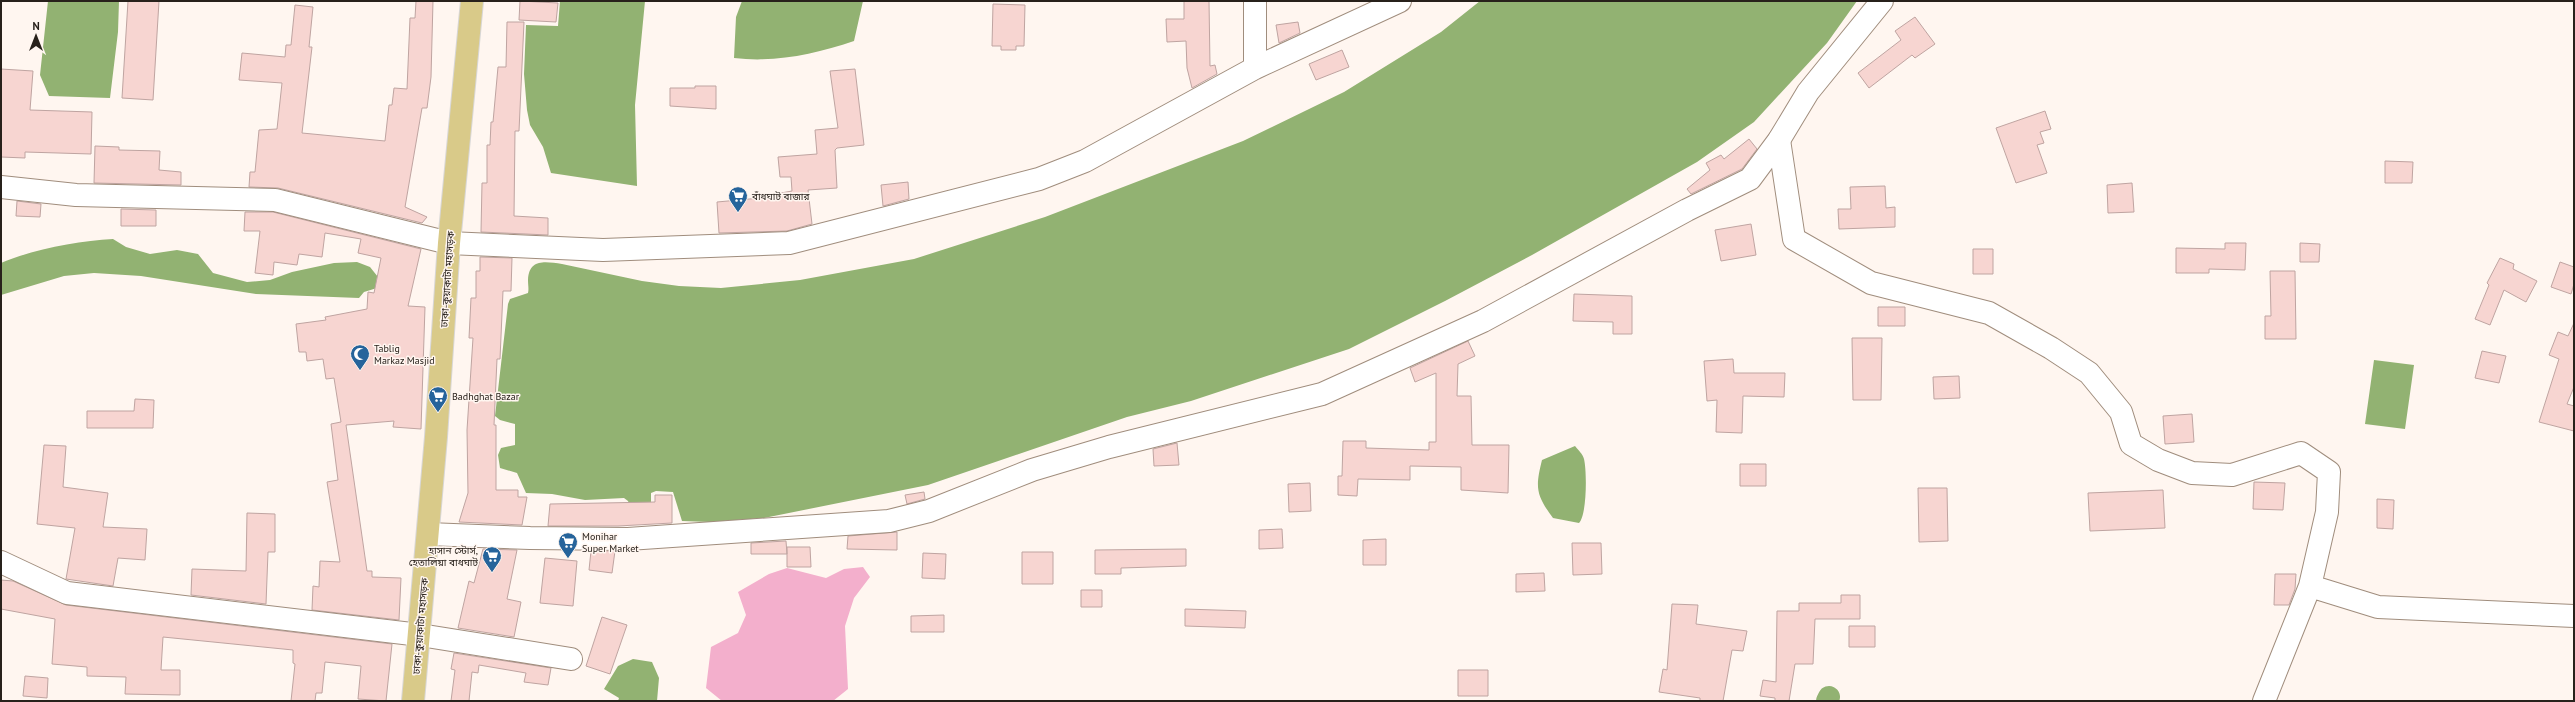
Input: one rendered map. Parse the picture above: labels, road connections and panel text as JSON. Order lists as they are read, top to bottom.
{
  "streets": {
    "main road": ["ঢাকা-কুয়াকাটা মহাসড়ক"]
  },
  "places": {
    "supermarket": [
      "বাঁধঘাট বাজার",
      "Badhghat Bazar",
      "Monihar Super Market",
      "হাসান স্টোর্স, হেতালিয়া বাধঘাট"
    ],
    "mosque": ["Tablig Markaz Masjid"]
  },
  "north": "top"
}
